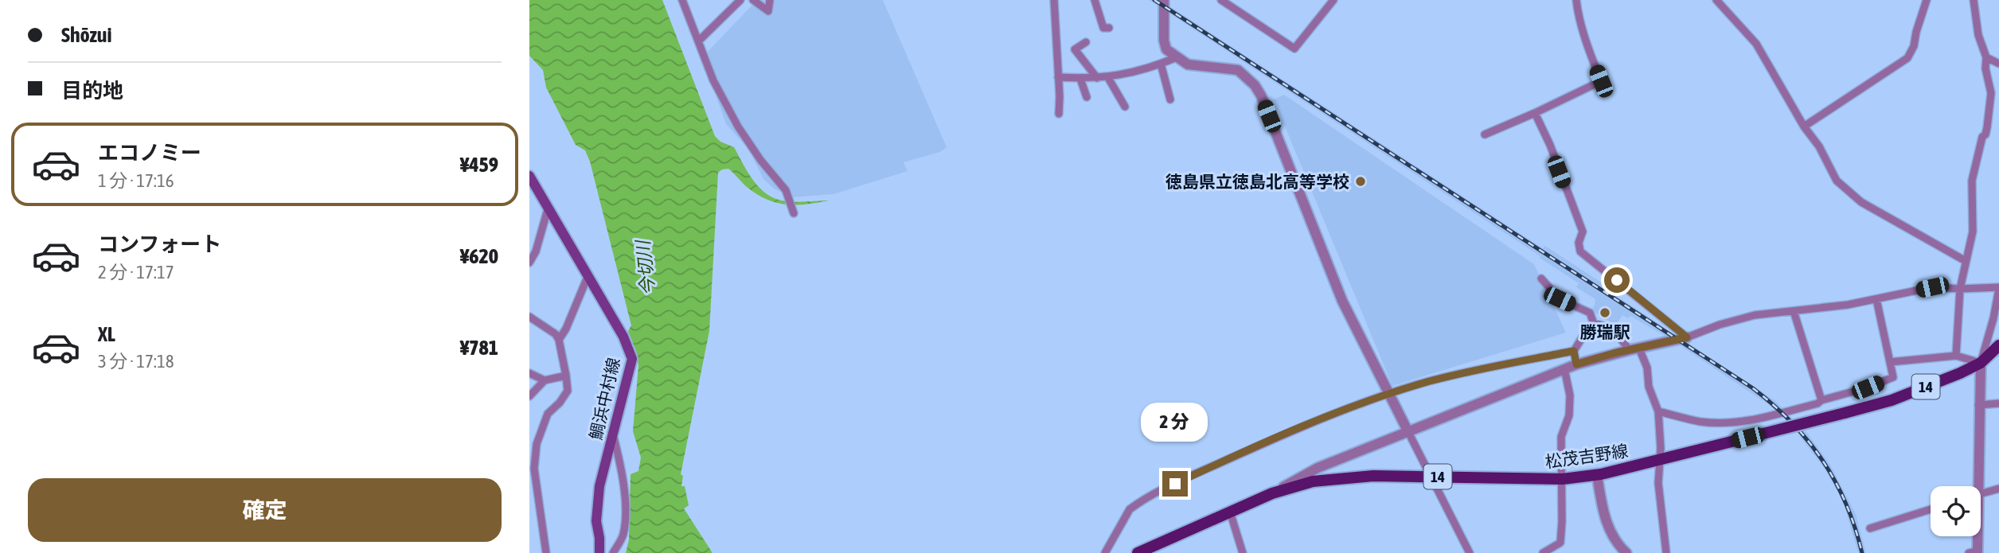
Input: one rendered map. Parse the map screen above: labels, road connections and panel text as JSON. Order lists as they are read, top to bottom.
{
  "streets": {
    "main road": ["14", "鯛浜中村線", "松茂吉野線"]
  },
  "water": ["今切川"],
  "places": ["徳島県立徳島北高等学校", "勝瑞駅"],
  "page": {
    "banner": ["Shōzui", "目的地"],
    "list": [
      {
        "name": "エコノミー",
        "note": "1 分 · 17:16",
        "value": "¥459"
      },
      {
        "name": "コンフォート",
        "note": "2 分 · 17:17",
        "value": "¥620"
      },
      {
        "name": "XL",
        "note": "3 分 · 17:18",
        "value": "¥781"
      }
    ],
    "bubble": "2 分",
    "buttons": "確定"
  }
}
